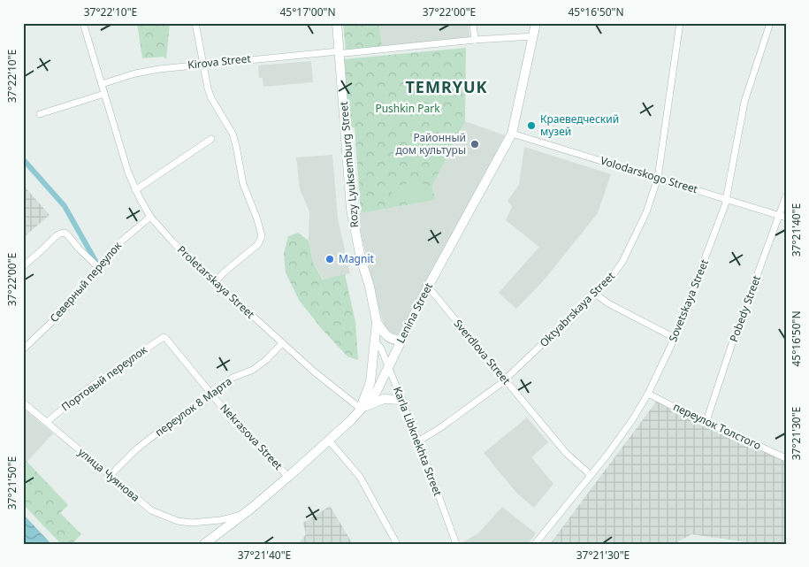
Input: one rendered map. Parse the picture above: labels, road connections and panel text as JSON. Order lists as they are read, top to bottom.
{
  "streets": {
    "main road": ["Rozy Lyuksemburg Street", "Lenina Street"],
    "street": [
      "Kirova Street",
      "Volodarskogo Street",
      "Северный переулок",
      "Proletarskaya Street",
      "Sovetskaya Street",
      "Pobedy Street",
      "Oktyabrskaya Street",
      "Sverdlova Street",
      "Портовый переулок",
      "переулок 8 Марта",
      "переулок Толстого",
      "Nekrasova Street",
      "Karla Libknekhta Street",
      "улица Чуянова"
    ]
  },
  "crossings": [
    ["Kirova Street", "Rozy Lyuksemburg Street"],
    ["Kirova Street", "Proletarskaya Street"],
    ["Kirova Street", "Lenina Street"],
    ["Rozy Lyuksemburg Street", "Proletarskaya Street"],
    ["Rozy Lyuksemburg Street", "Lenina Street"],
    ["Rozy Lyuksemburg Street", "Karla Libknekhta Street"],
    ["Volodarskogo Street", "Sovetskaya Street"],
    ["Volodarskogo Street", "Pobedy Street"],
    ["Volodarskogo Street", "Oktyabrskaya Street"],
    ["Volodarskogo Street", "Lenina Street"],
    ["Северный переулок", "Proletarskaya Street"],
    ["Proletarskaya Street", "Lenina Street"],
    ["Proletarskaya Street", "переулок 8 Марта"],
    ["Sovetskaya Street", "Sverdlova Street"],
    ["Sovetskaya Street", "переулок Толстого"],
    ["Pobedy Street", "переулок Толстого"],
    ["Oktyabrskaya Street", "Sverdlova Street"],
    ["Oktyabrskaya Street", "Karla Libknekhta Street"],
    ["Lenina Street", "Sverdlova Street"],
    ["Lenina Street", "Nekrasova Street"],
    ["Lenina Street", "Karla Libknekhta Street"],
    ["Lenina Street", "улица Чуянова"],
    ["Портовый переулок", "Nekrasova Street"],
    ["Портовый переулок", "улица Чуянова"],
    ["переулок 8 Марта", "Nekrasova Street"],
    ["переулок 8 Марта", "улица Чуянова"]
  ],
  "districts": ["TEMRYUK"],
  "parks": ["Pushkin Park"],
  "places": ["Краеведческий музей", "Районный дом культуры", "Magnit"],
  "coordinates": [
    "37°22'10\"E",
    "45°17'00\"N",
    "37°22'00\"E",
    "45°16'50\"N",
    "37°21'40\"E",
    "37°21'30\"E",
    "37°21'50\"E"
  ]
}
